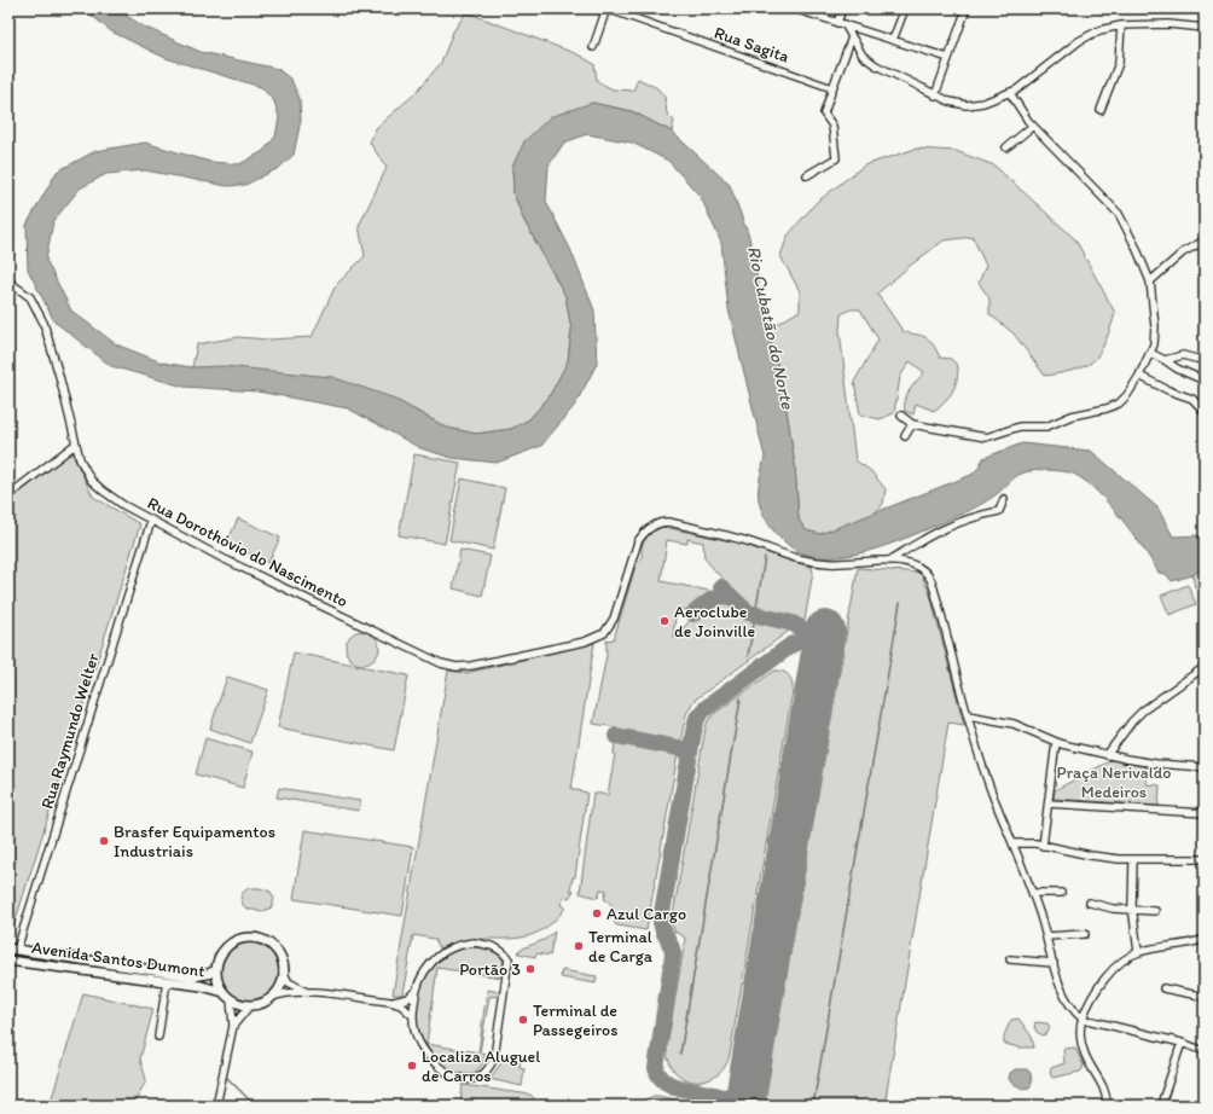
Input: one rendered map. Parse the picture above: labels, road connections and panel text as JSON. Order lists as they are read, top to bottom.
{
  "streets": {
    "main road": ["Avenida Santos Dumont"],
    "street": ["Rua Sagita", "Rua Dorothóvio do Nascimento", "Rua Raymundo Welter"]
  },
  "crossings": [
    ["Rua Dorothóvio do Nascimento", "Rua Raymundo Welter"],
    ["Rua Raymundo Welter", "Avenida Santos Dumont"]
  ],
  "water": ["Rio Cubatão do Norte"],
  "parks": ["Praça Nerivaldo Medeiros"],
  "places": [
    "Aeroclube de Joinville",
    "Brasfer Equipamentos Industriais",
    "Azul Cargo",
    "Terminal de Carga",
    "Portão 3",
    "Terminal de Passegeiros",
    "Localiza Aluguel de Carros"
  ]
}
